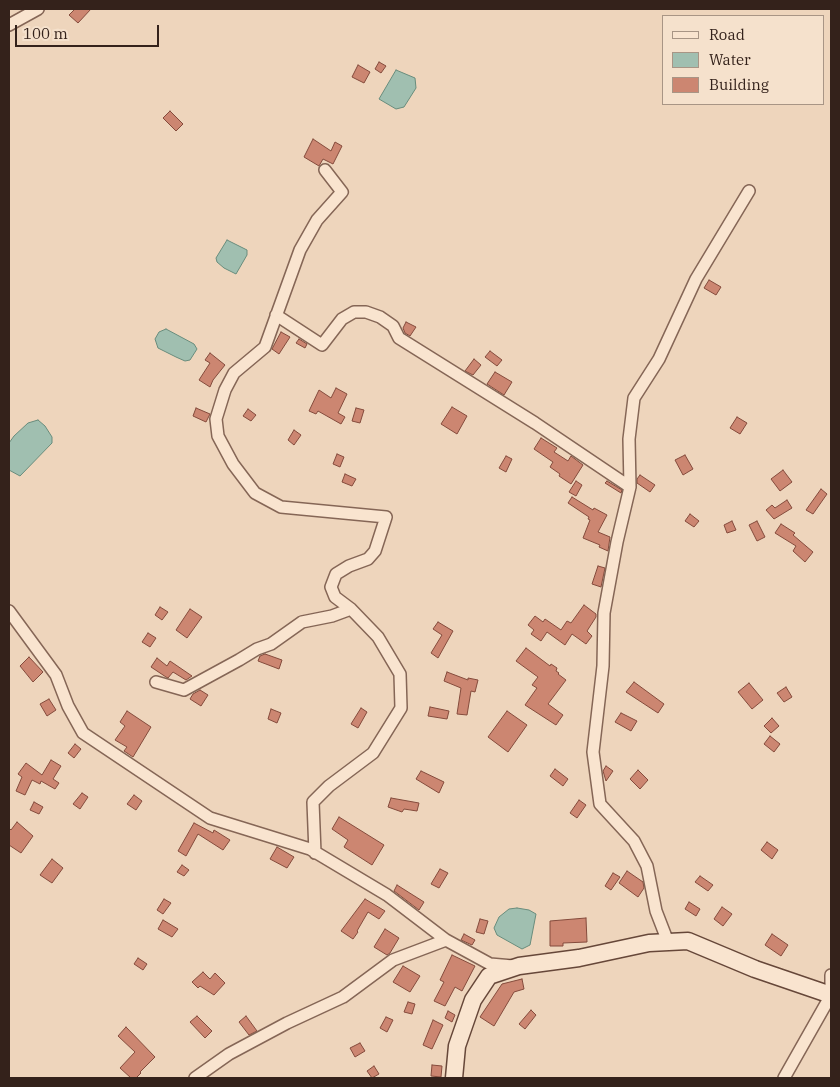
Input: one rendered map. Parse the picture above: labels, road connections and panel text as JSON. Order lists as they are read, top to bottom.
{
  "legend": ["Road", "Water", "Building"],
  "scale_bar": "100 m"
}
